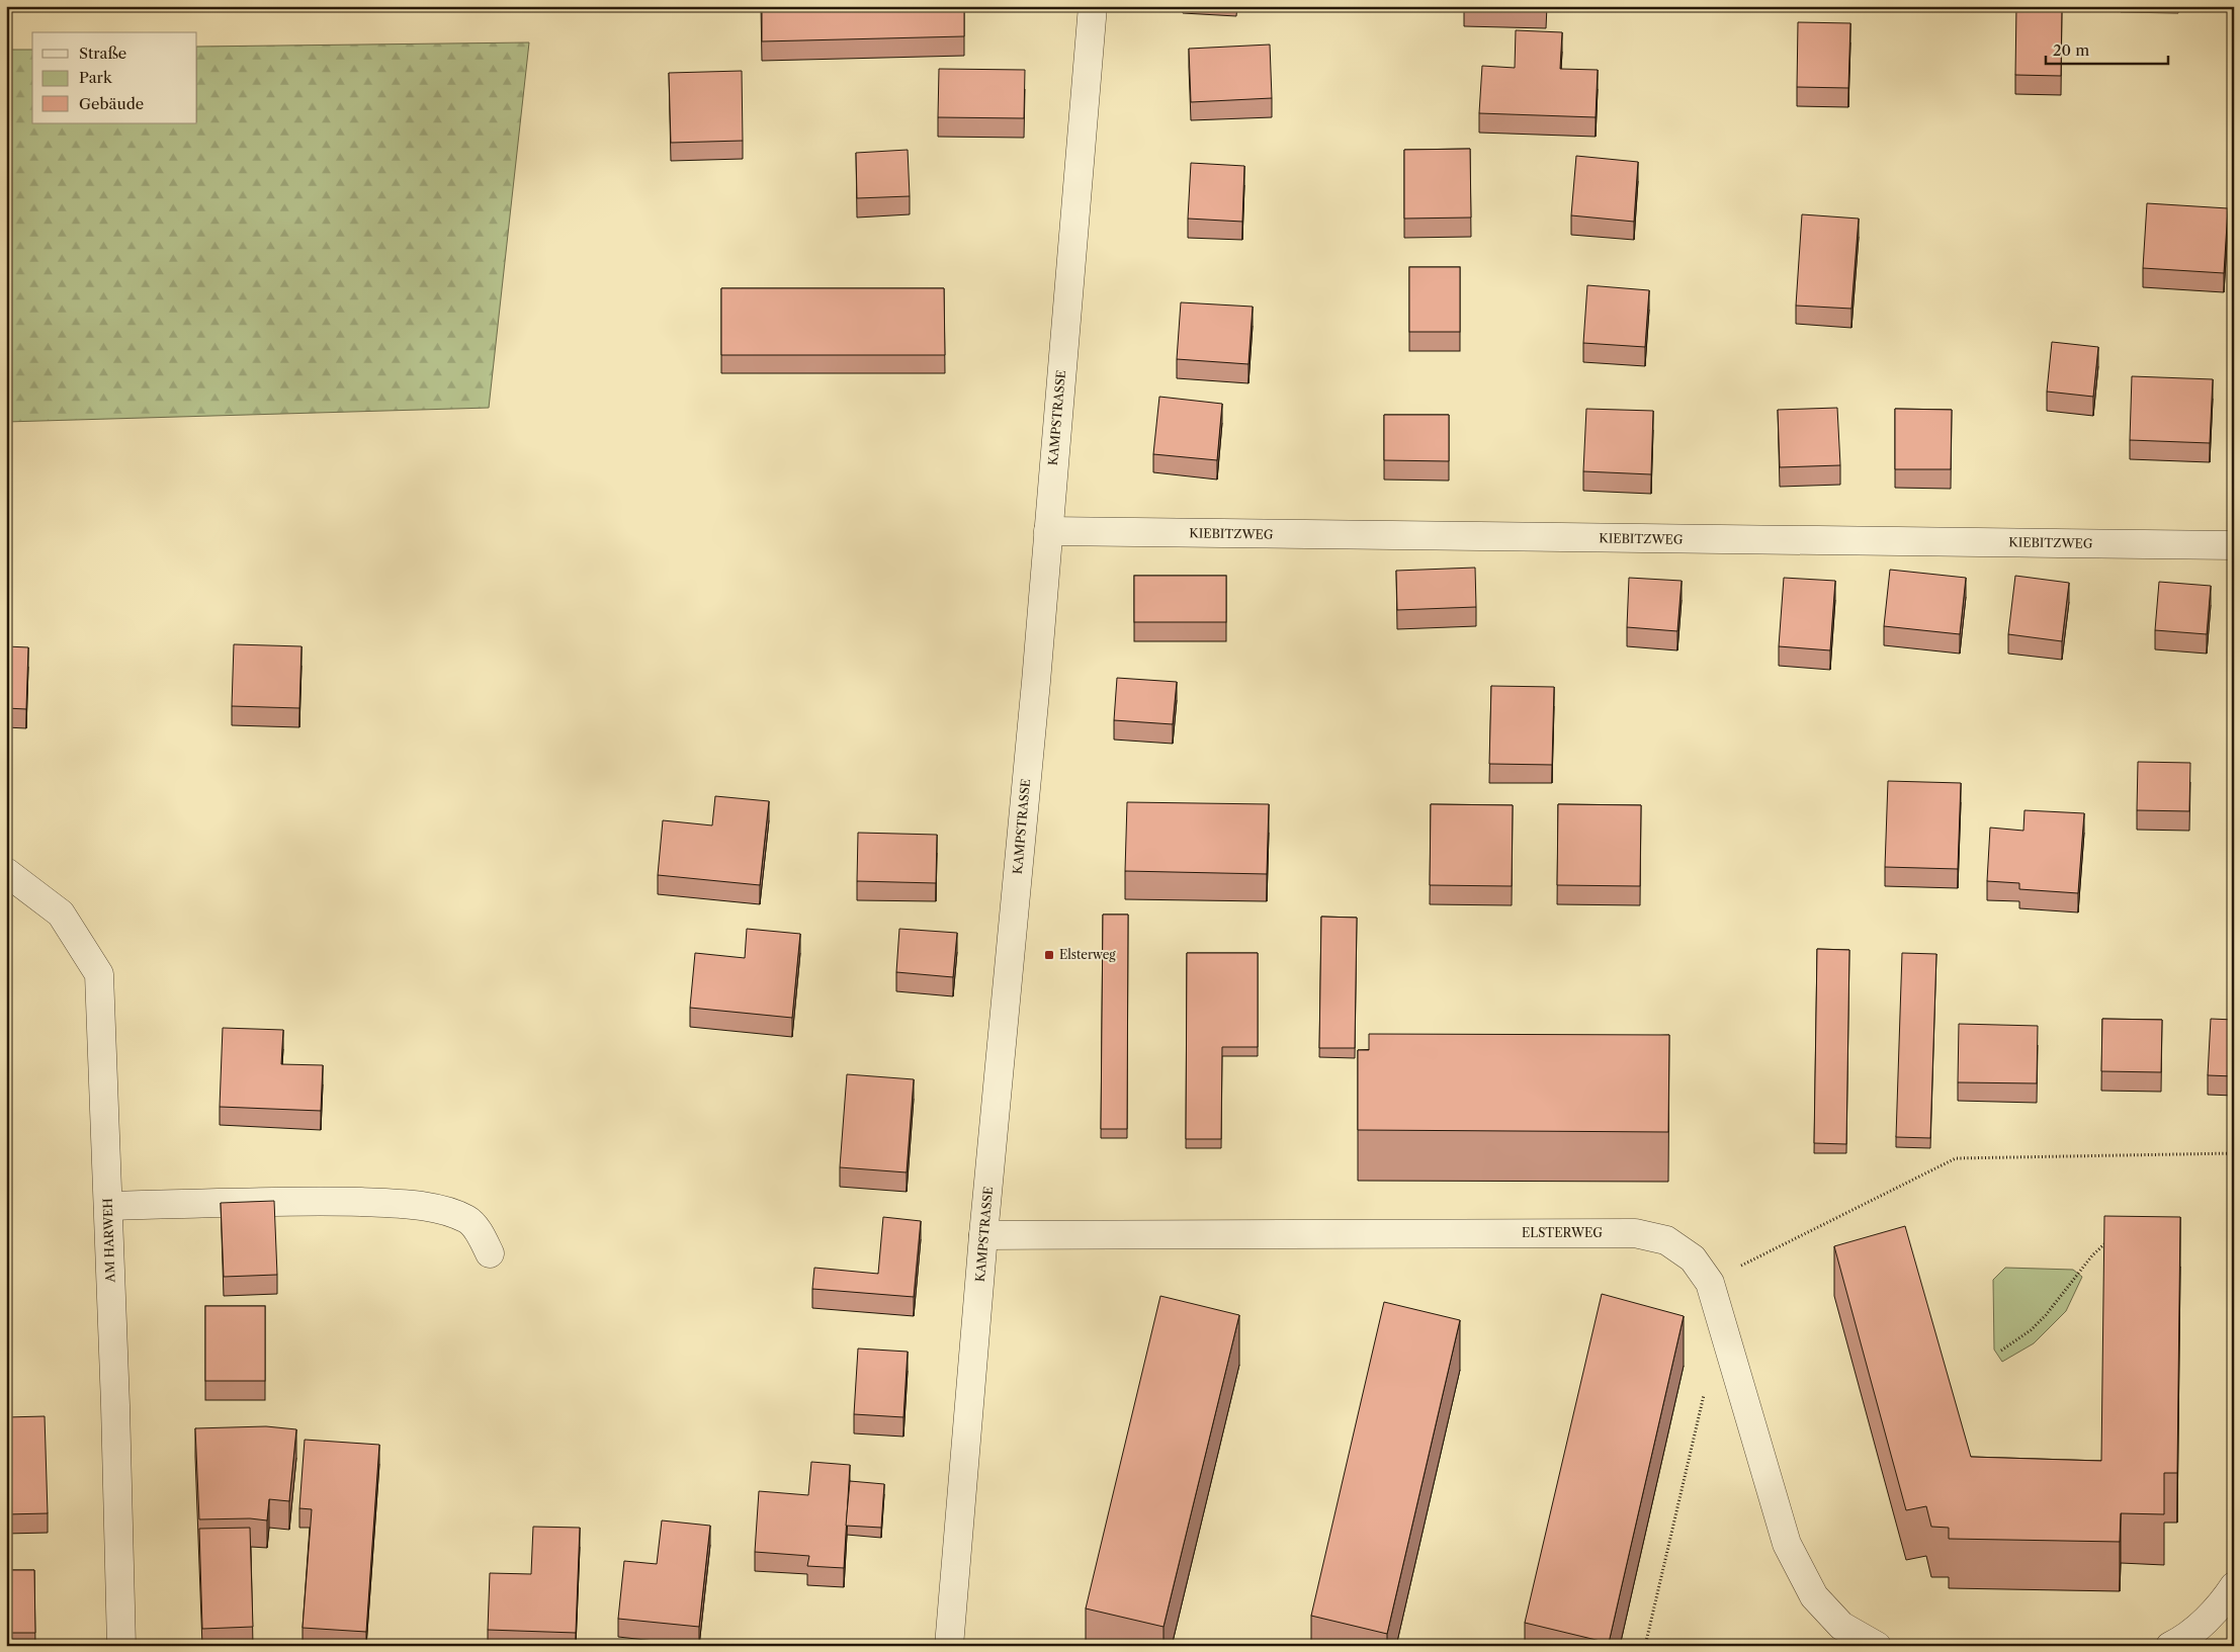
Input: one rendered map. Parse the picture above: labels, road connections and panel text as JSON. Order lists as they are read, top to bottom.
{
  "streets": {
    "street": [
      "KAMPSTRASSE",
      "KIEBITZWEG",
      "ELSTERWEG",
      "AM HARWEH"
    ]
  },
  "crossings": [
    ["KAMPSTRASSE", "KIEBITZWEG"],
    ["KAMPSTRASSE", "ELSTERWEG"]
  ],
  "places": {
    "transit": ["Elsterweg"]
  },
  "legend": ["Straße", "Park", "Gebäude"],
  "scale_bar": "20 m"
}
